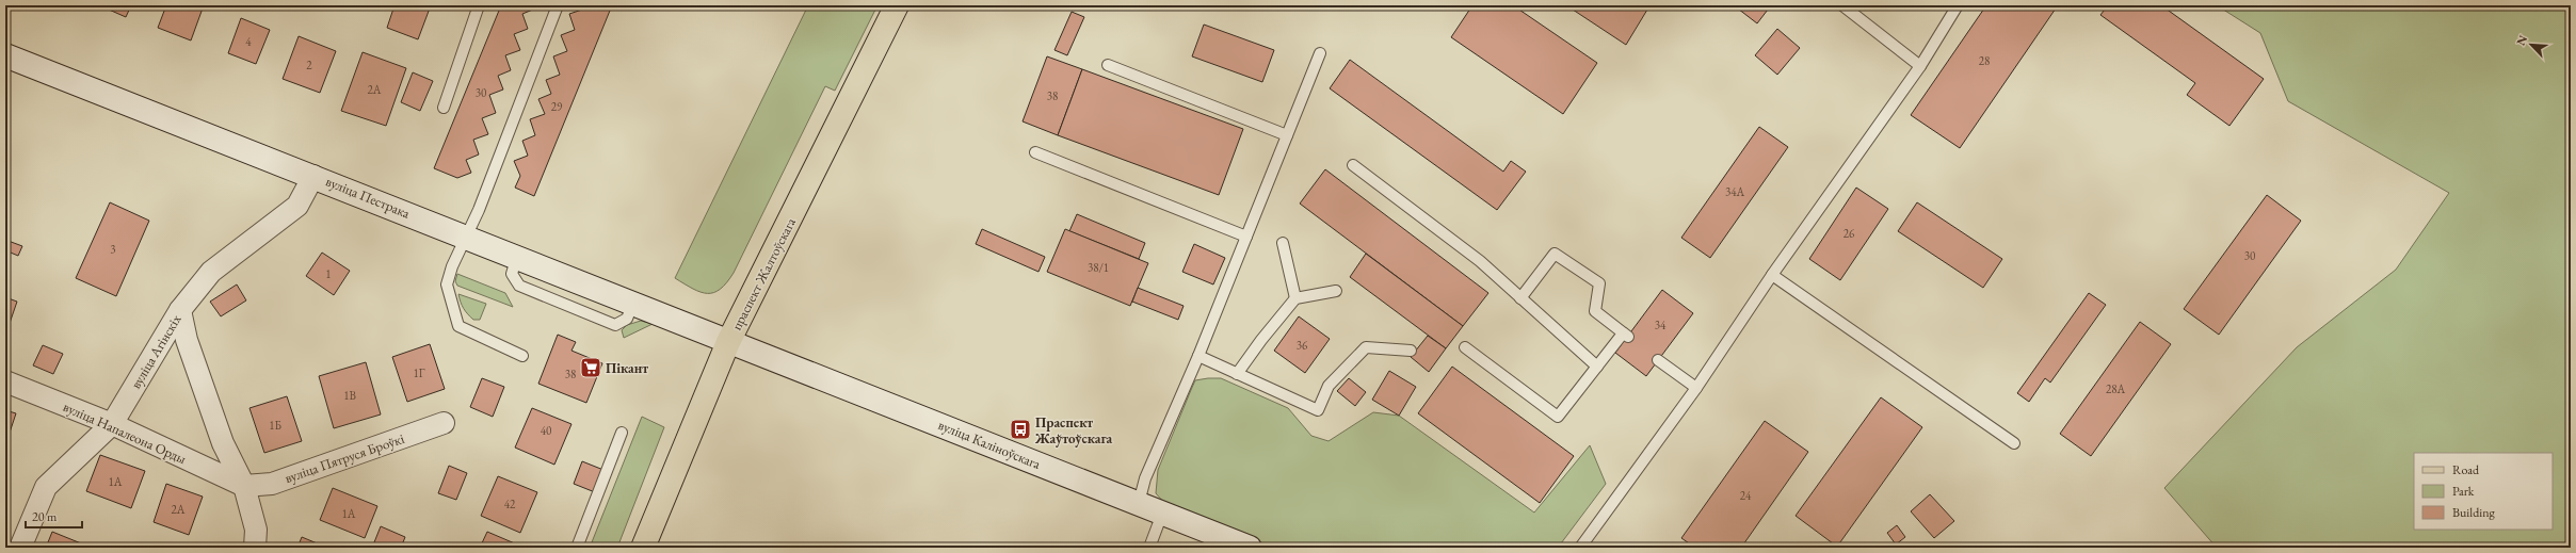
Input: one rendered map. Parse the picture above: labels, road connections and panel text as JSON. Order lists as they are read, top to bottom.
{
  "streets": {
    "main road": ["праспект Жалтоўскага"],
    "street": [
      "вуліца Пестрака",
      "вуліца Агінскіх",
      "вуліца Напалеона Орды",
      "вуліца Каліноўскага",
      "вуліца Пятруся Броўкі"
    ]
  },
  "crossings": [
    ["вуліца Пестрака", "праспект Жалтоўскага"],
    ["вуліца Пестрака", "вуліца Агінскіх"],
    ["вуліца Пестрака", "вуліца Каліноўскага"],
    ["праспект Жалтоўскага", "вуліца Каліноўскага"],
    ["вуліца Агінскіх", "вуліца Напалеона Орды"],
    ["вуліца Напалеона Орды", "вуліца Пятруся Броўкі"]
  ],
  "places": {
    "supermarket": ["Пікант"],
    "bus stop": ["Праспект Жаўтоўскага"]
  },
  "house_numbers": [
    "4",
    "28",
    "2",
    "2А",
    "30",
    "38",
    "29",
    "34А",
    "26",
    "3",
    "30",
    "38/1",
    "1",
    "34",
    "36",
    "1Г",
    "38",
    "28А",
    "1В",
    "1Б",
    "40",
    "1А",
    "24",
    "42",
    "2А",
    "1А"
  ],
  "legend": ["Road", "Park", "Building"],
  "scale_bar": "20 m",
  "north": "top left"
}
